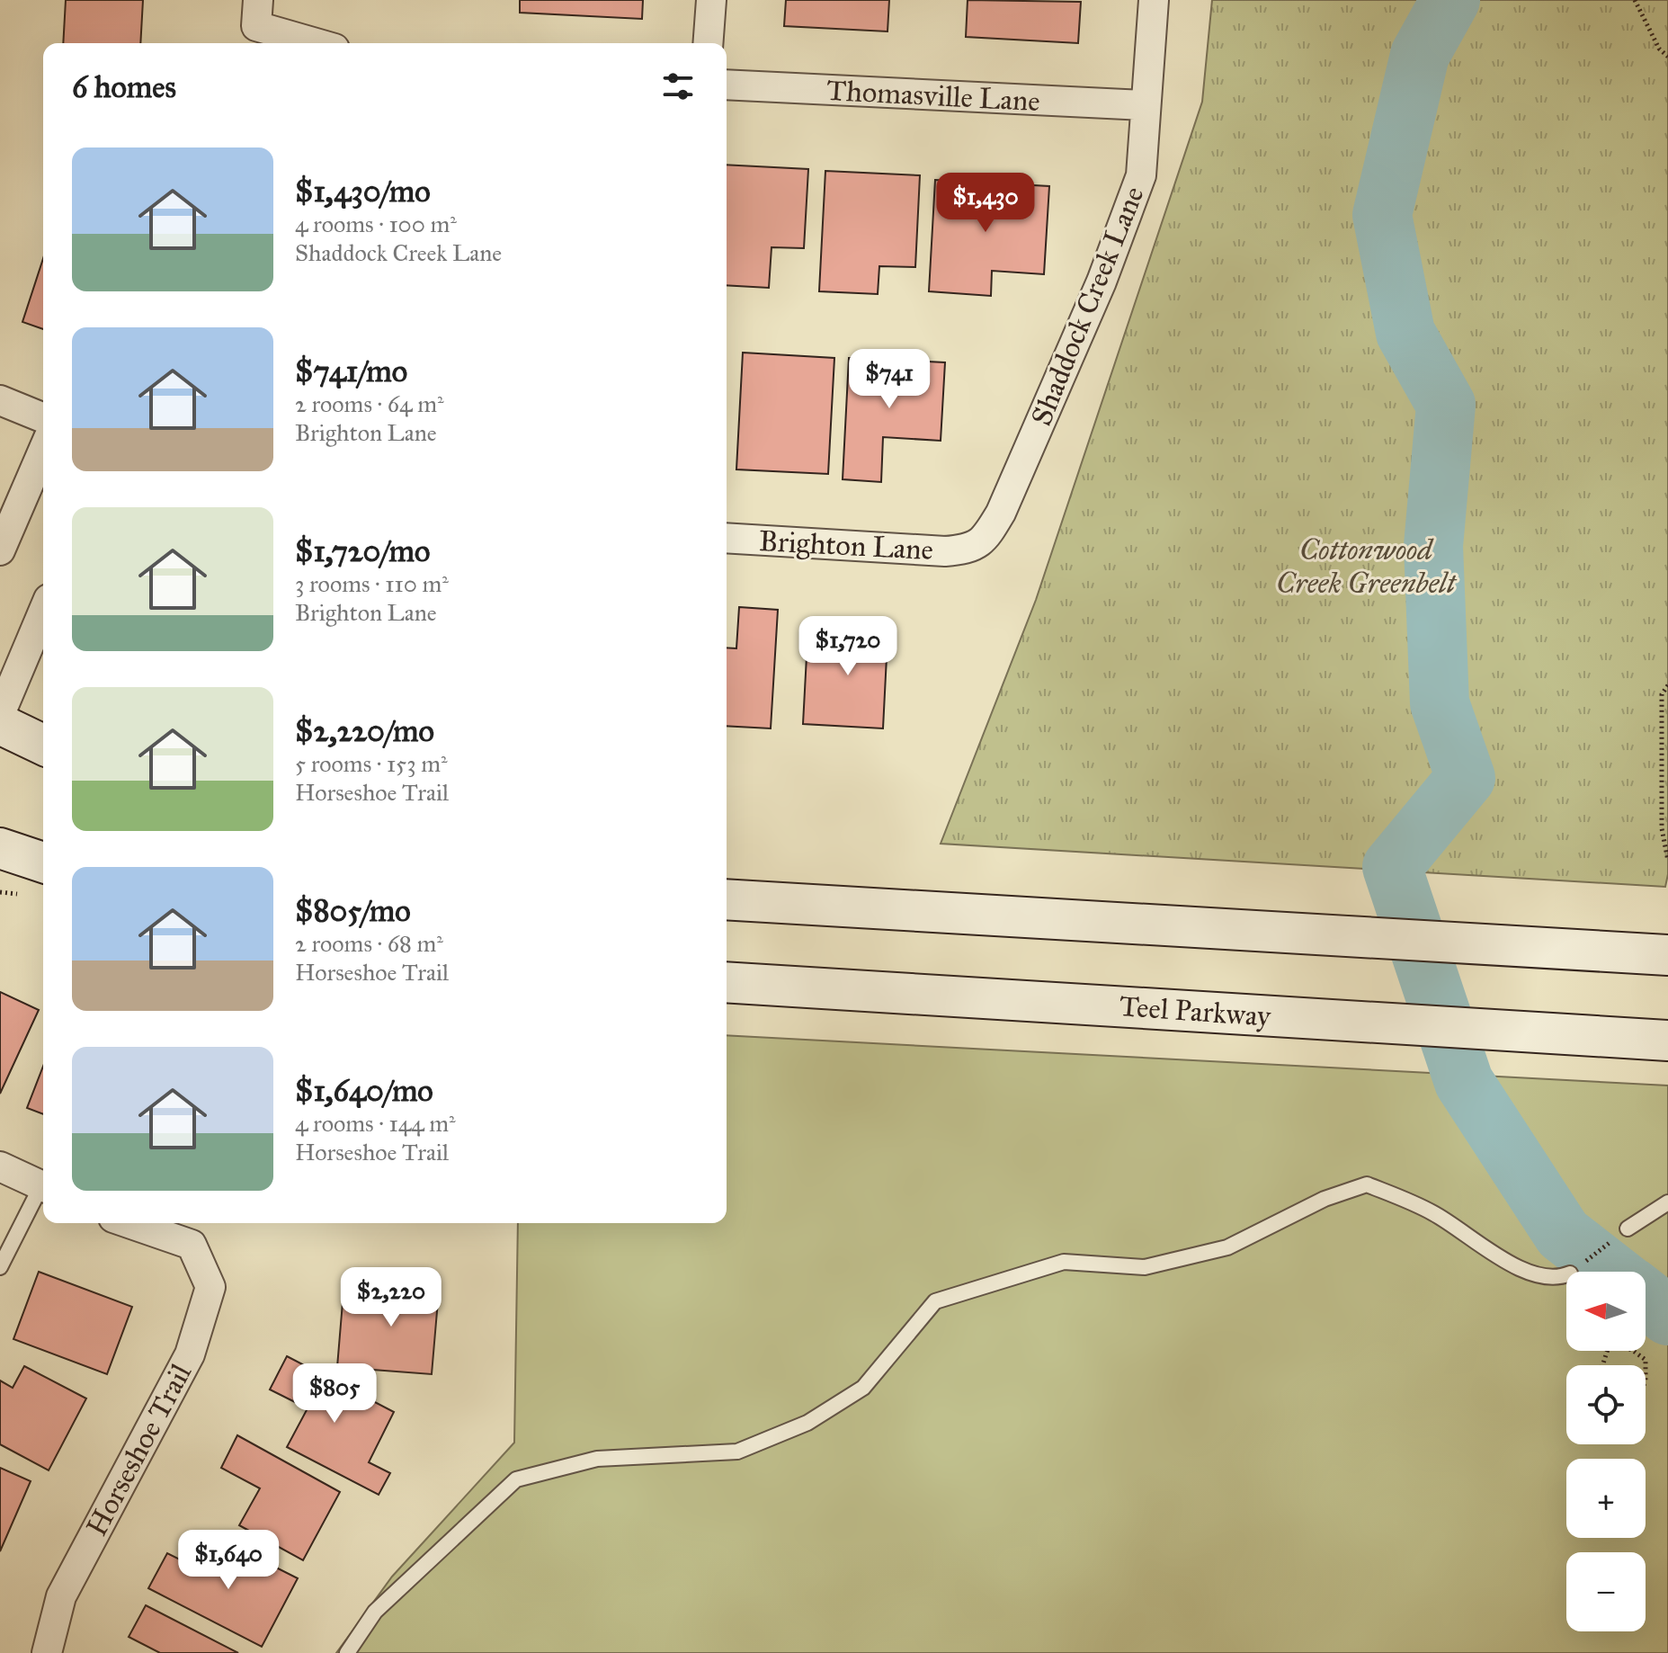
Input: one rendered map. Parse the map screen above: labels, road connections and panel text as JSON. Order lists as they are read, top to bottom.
{
  "streets": {
    "main road": ["Teel Parkway"],
    "street": [
      "Thomasville Lane",
      "Shaddock Creek Lane",
      "Brighton Lane",
      "Horseshoe Trail"
    ]
  },
  "crossings": [
    ["Thomasville Lane", "Shaddock Creek Lane"],
    ["Shaddock Creek Lane", "Brighton Lane"]
  ],
  "parks": ["Cottonwood Creek Greenbelt"],
  "north": "left",
  "page": {
    "heading": "6 homes",
    "list": [
      {
        "name": "$1,430/mo",
        "note": "4 rooms · 100 m² · Shaddock Creek Lane"
      },
      {
        "name": "$741/mo",
        "note": "2 rooms · 64 m² · Brighton Lane"
      },
      {
        "name": "$1,720/mo",
        "note": "3 rooms · 110 m² · Brighton Lane"
      },
      {
        "name": "$2,220/mo",
        "note": "5 rooms · 153 m² · Horseshoe Trail"
      },
      {
        "name": "$805/mo",
        "note": "2 rooms · 68 m² · Horseshoe Trail"
      },
      {
        "name": "$1,640/mo",
        "note": "4 rooms · 144 m² · Horseshoe Trail"
      }
    ],
    "price": [
      "$1,430",
      "$741",
      "$1,720",
      "$2,220",
      "$805",
      "$1,640"
    ],
    "map_buttons": ["+", "−"]
  }
}
